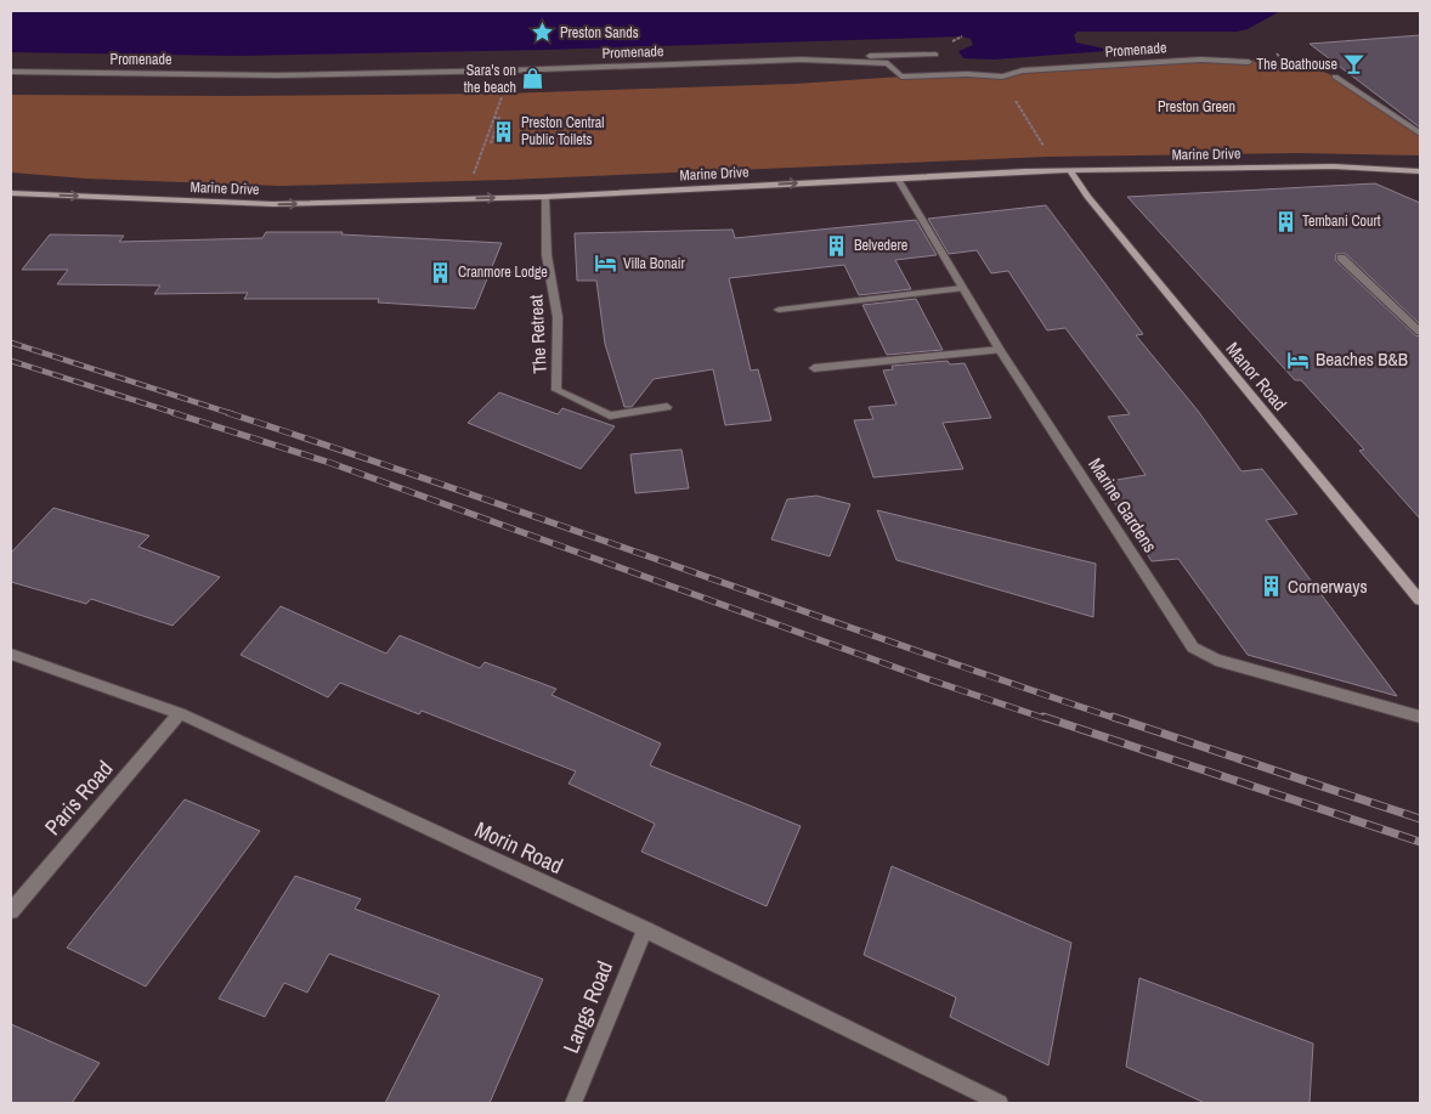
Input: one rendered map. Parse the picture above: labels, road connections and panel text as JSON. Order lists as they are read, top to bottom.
{
  "streets": {
    "main road": ["Marine Drive", "Manor Road"],
    "street": [
      "Promenade",
      "The Retreat",
      "Marine Gardens",
      "Paris Road",
      "Morin Road",
      "Langs Road"
    ]
  },
  "crossings": [
    ["Marine Drive", "The Retreat"],
    ["Marine Drive", "Manor Road"],
    ["Marine Drive", "Marine Gardens"],
    ["Paris Road", "Morin Road"],
    ["Morin Road", "Langs Road"]
  ],
  "one_way": ["Marine Drive"],
  "parks": ["Preston Green"],
  "places": {
    "place": ["Preston Sands"],
    "bar": ["The Boathouse"],
    "shop": ["Sara's on the beach"],
    "building": [
      "Preston Central Public Toilets",
      "Tembani Court",
      "Belvedere",
      "Cranmore Lodge",
      "Cornerways"
    ],
    "hotel": ["Villa Bonair", "Beaches B&B"]
  }
}
